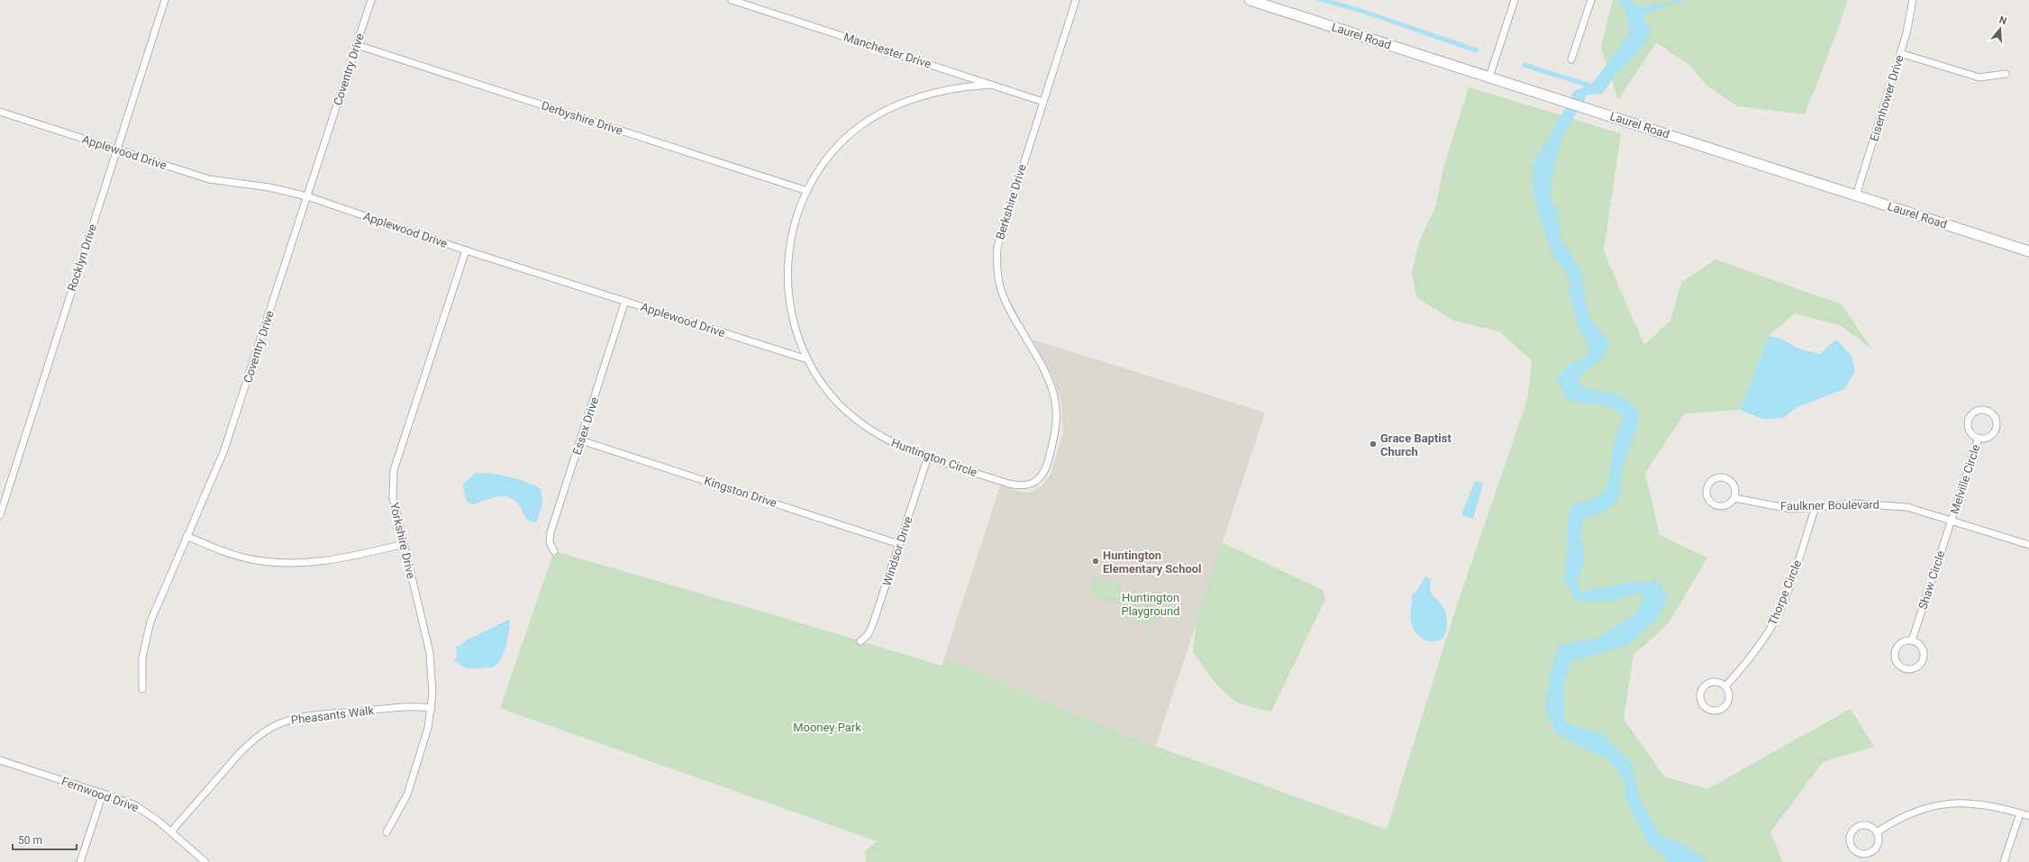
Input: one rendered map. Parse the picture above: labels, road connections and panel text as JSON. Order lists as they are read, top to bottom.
{
  "streets": {
    "street": [
      "Laurel Road",
      "Manchester Drive",
      "Coventry Drive",
      "Eisenhower Drive",
      "Derbyshire Drive",
      "Applewood Drive",
      "Berkshire Drive",
      "Rocklyn Drive",
      "Essex Drive",
      "Huntington Circle",
      "Melville Circle",
      "Kingston Drive",
      "Faulkner Boulevard",
      "Yorkshire Drive",
      "Windsor Drive",
      "Shaw Circle",
      "Thorpe Circle",
      "Pheasants Walk",
      "Fernwood Drive"
    ]
  },
  "crossings": [
    ["Laurel Road", "Eisenhower Drive"],
    ["Manchester Drive", "Berkshire Drive"],
    ["Manchester Drive", "Huntington Circle"],
    ["Coventry Drive", "Derbyshire Drive"],
    ["Coventry Drive", "Applewood Drive"],
    ["Derbyshire Drive", "Huntington Circle"],
    ["Applewood Drive", "Rocklyn Drive"],
    ["Applewood Drive", "Essex Drive"],
    ["Applewood Drive", "Huntington Circle"],
    ["Applewood Drive", "Yorkshire Drive"],
    ["Berkshire Drive", "Huntington Circle"],
    ["Essex Drive", "Kingston Drive"],
    ["Huntington Circle", "Windsor Drive"],
    ["Melville Circle", "Faulkner Boulevard"],
    ["Melville Circle", "Shaw Circle"],
    ["Kingston Drive", "Windsor Drive"],
    ["Faulkner Boulevard", "Shaw Circle"],
    ["Faulkner Boulevard", "Thorpe Circle"],
    ["Yorkshire Drive", "Pheasants Walk"],
    ["Pheasants Walk", "Fernwood Drive"]
  ],
  "parks": ["Huntington Playground", "Mooney Park"],
  "places": ["Grace Baptist Church", "Huntington Elementary School"],
  "scale_bar": "50 m",
  "north": "top"
}
